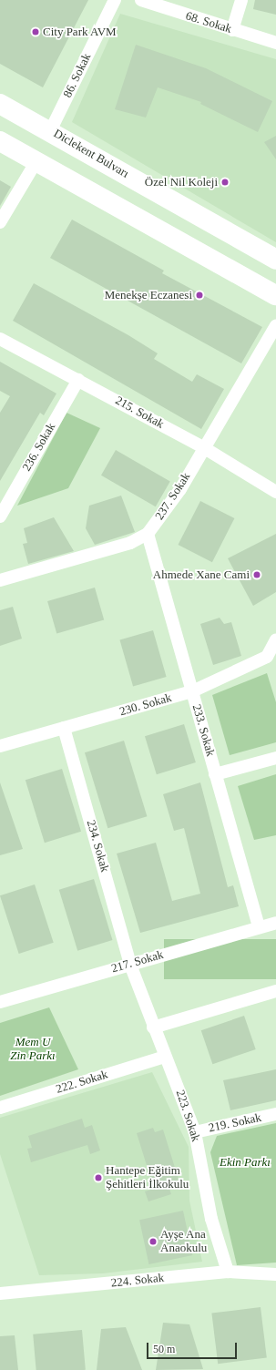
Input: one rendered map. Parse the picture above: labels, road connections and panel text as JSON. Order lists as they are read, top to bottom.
{
  "streets": {
    "main road": ["Diclekent Bulvarı"],
    "street": [
      "68. Sokak",
      "86. Sokak",
      "215. Sokak",
      "236. Sokak",
      "237. Sokak",
      "230. Sokak",
      "233. Sokak",
      "234. Sokak",
      "217. Sokak",
      "222. Sokak",
      "223. Sokak",
      "219. Sokak",
      "224. Sokak"
    ]
  },
  "crossings": [
    ["86. Sokak", "Diclekent Bulvarı"],
    ["215. Sokak", "236. Sokak"],
    ["215. Sokak", "237. Sokak"],
    ["237. Sokak", "233. Sokak"],
    ["230. Sokak", "233. Sokak"],
    ["230. Sokak", "234. Sokak"],
    ["233. Sokak", "217. Sokak"],
    ["234. Sokak", "217. Sokak"],
    ["234. Sokak", "223. Sokak"],
    ["217. Sokak", "223. Sokak"],
    ["222. Sokak", "223. Sokak"],
    ["223. Sokak", "219. Sokak"],
    ["223. Sokak", "224. Sokak"]
  ],
  "parks": ["Mem U Zin Parkı", "Ekin Parkı"],
  "places": [
    "City Park AVM",
    "Özel Nil Koleji",
    "Menekşe Eczanesi",
    "Ahmede Xane Cami",
    "Hantepe Eğitim Şehitleri İlkokulu",
    "Ayşe Ana Anaokulu"
  ],
  "scale_bar": "50 m"
}
